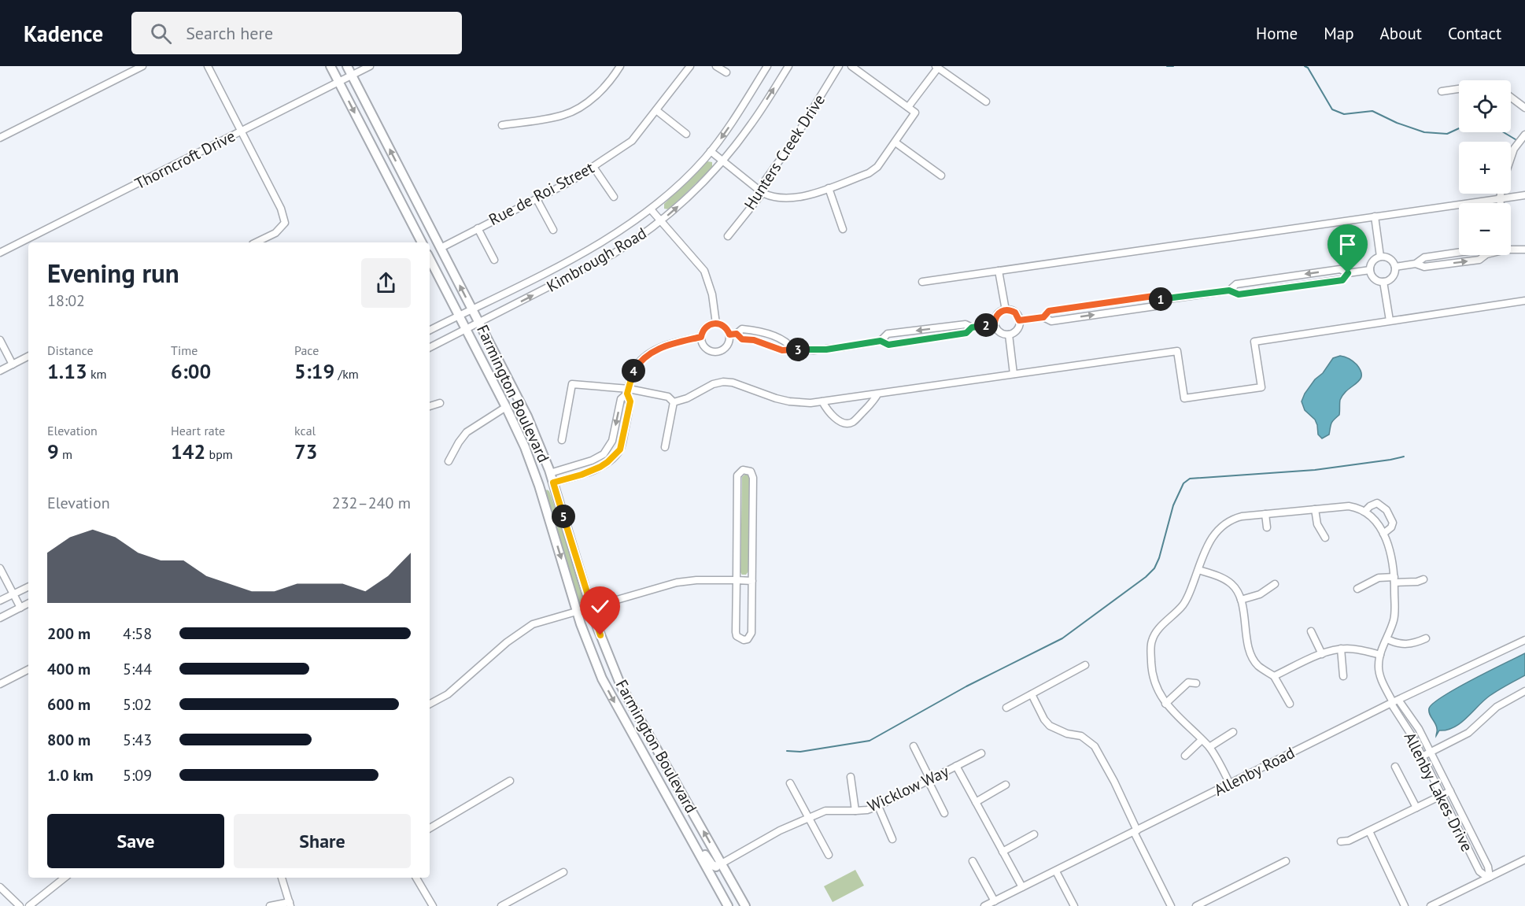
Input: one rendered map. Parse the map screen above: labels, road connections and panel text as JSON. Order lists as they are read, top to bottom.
{
  "streets": {
    "main road": ["Farmington Boulevard"],
    "street": [
      "Hunters Creek Drive",
      "Thorncroft Drive",
      "Rue de Roi Street",
      "Kimbrough Road",
      "Allenby Road",
      "Wicklow Way",
      "Allenby Lakes Drive"
    ]
  },
  "crossings": [
    ["Thorncroft Drive", "Farmington Boulevard"],
    ["Rue de Roi Street", "Farmington Boulevard"],
    ["Kimbrough Road", "Farmington Boulevard"],
    ["Farmington Boulevard", "Wicklow Way"],
    ["Allenby Road", "Allenby Lakes Drive"]
  ],
  "page": {
    "header": "Kadence",
    "search": "Search here",
    "nav": [
      "Home",
      "Map",
      "About",
      "Contact"
    ],
    "map_buttons": ["+", "−"],
    "heading": ["Evening run", "18:02"],
    "pins": [
      "1",
      "2",
      "3",
      "4",
      "5"
    ],
    "stats": [
      ["Distance", "1.13 km"],
      ["Time", "6:00"],
      ["Pace", "5:19 /km"],
      ["Elevation", "9 m"],
      ["Heart rate", "142 bpm"],
      ["kcal", "73"]
    ],
    "chart": ["Elevation", "232–240 m"],
    "list": [
      {
        "name": "200 m",
        "note": "4:58"
      },
      {
        "name": "400 m",
        "note": "5:44"
      },
      {
        "name": "600 m",
        "note": "5:02"
      },
      {
        "name": "800 m",
        "note": "5:43"
      },
      {
        "name": "1.0 km",
        "note": "5:09"
      }
    ],
    "buttons": ["Save", "Share"]
  }
}
